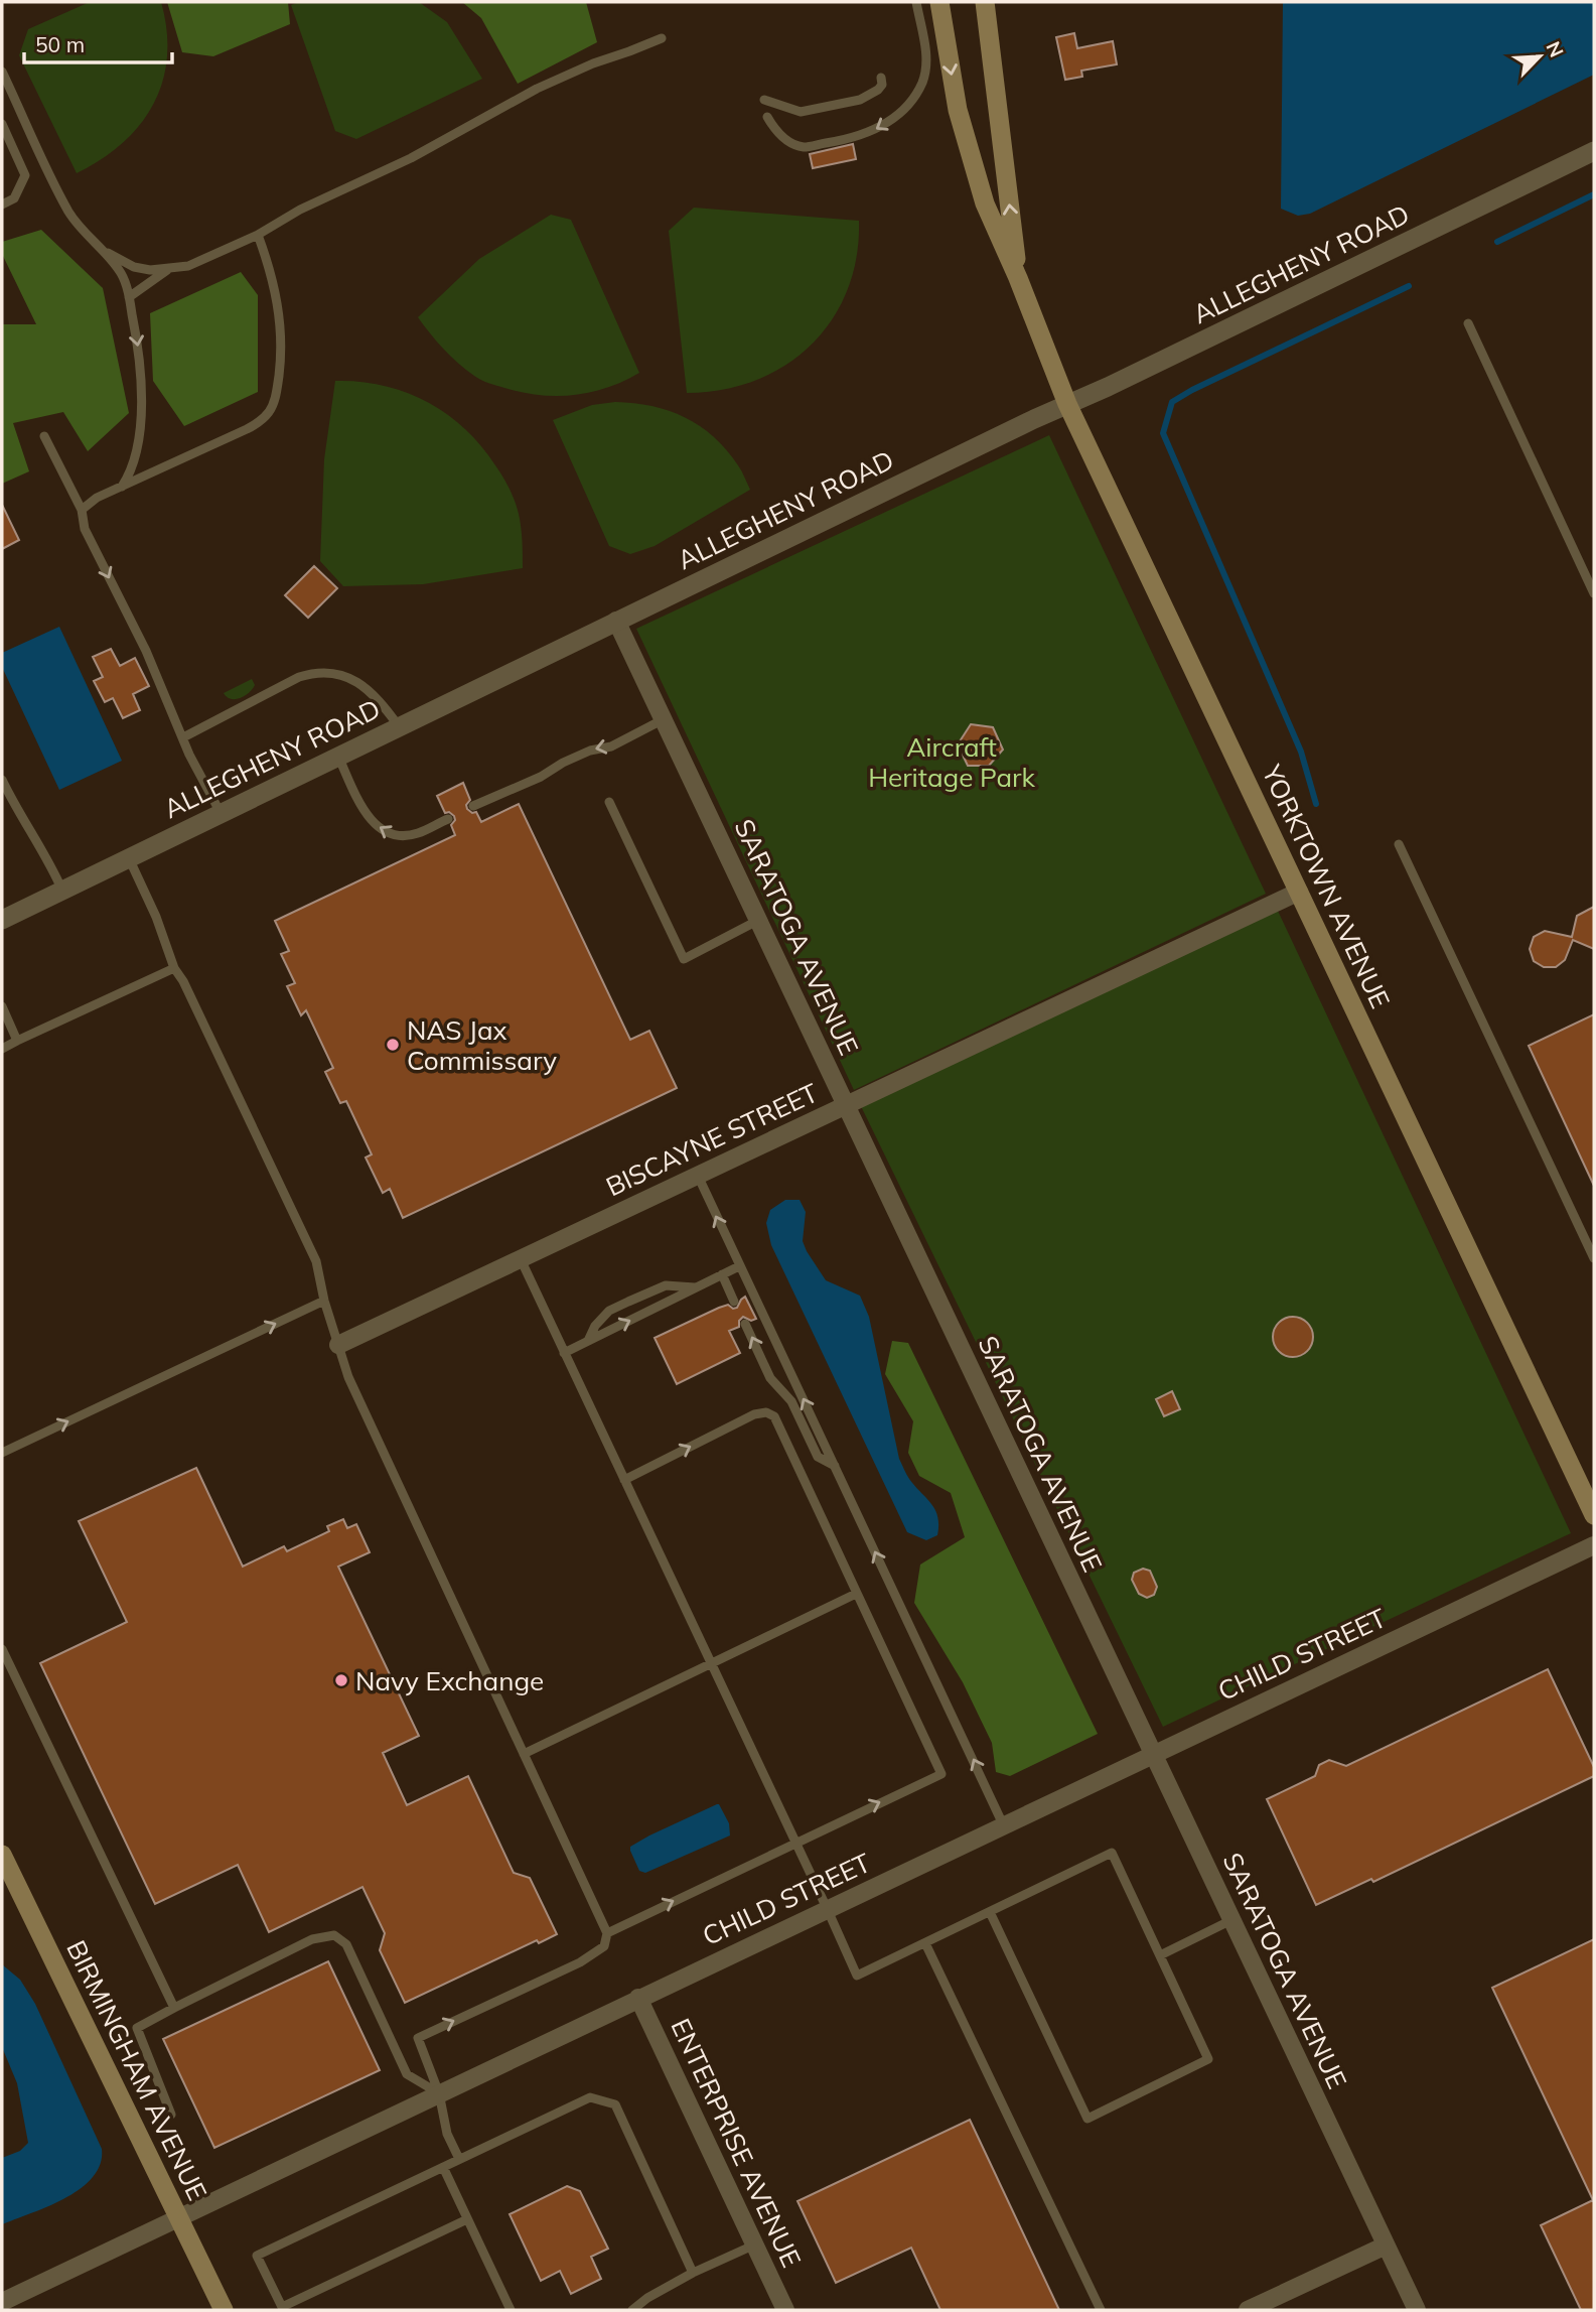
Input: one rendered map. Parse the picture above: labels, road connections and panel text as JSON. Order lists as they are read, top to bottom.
{
  "streets": {
    "main road": ["YORKTOWN AVENUE", "BIRMINGHAM AVENUE"],
    "street": [
      "ALLEGHENY ROAD",
      "SARATOGA AVENUE",
      "BISCAYNE STREET",
      "CHILD STREET",
      "ENTERPRISE AVENUE"
    ]
  },
  "crossings": [
    ["ALLEGHENY ROAD", "YORKTOWN AVENUE"],
    ["ALLEGHENY ROAD", "SARATOGA AVENUE"],
    ["YORKTOWN AVENUE", "BISCAYNE STREET"],
    ["SARATOGA AVENUE", "BISCAYNE STREET"],
    ["SARATOGA AVENUE", "CHILD STREET"],
    ["CHILD STREET", "BIRMINGHAM AVENUE"],
    ["CHILD STREET", "ENTERPRISE AVENUE"]
  ],
  "parks": ["Aircraft Heritage Park"],
  "places": ["NAS Jax Commissary", "Navy Exchange"],
  "scale_bar": "50 m",
  "north": "top right"
}
